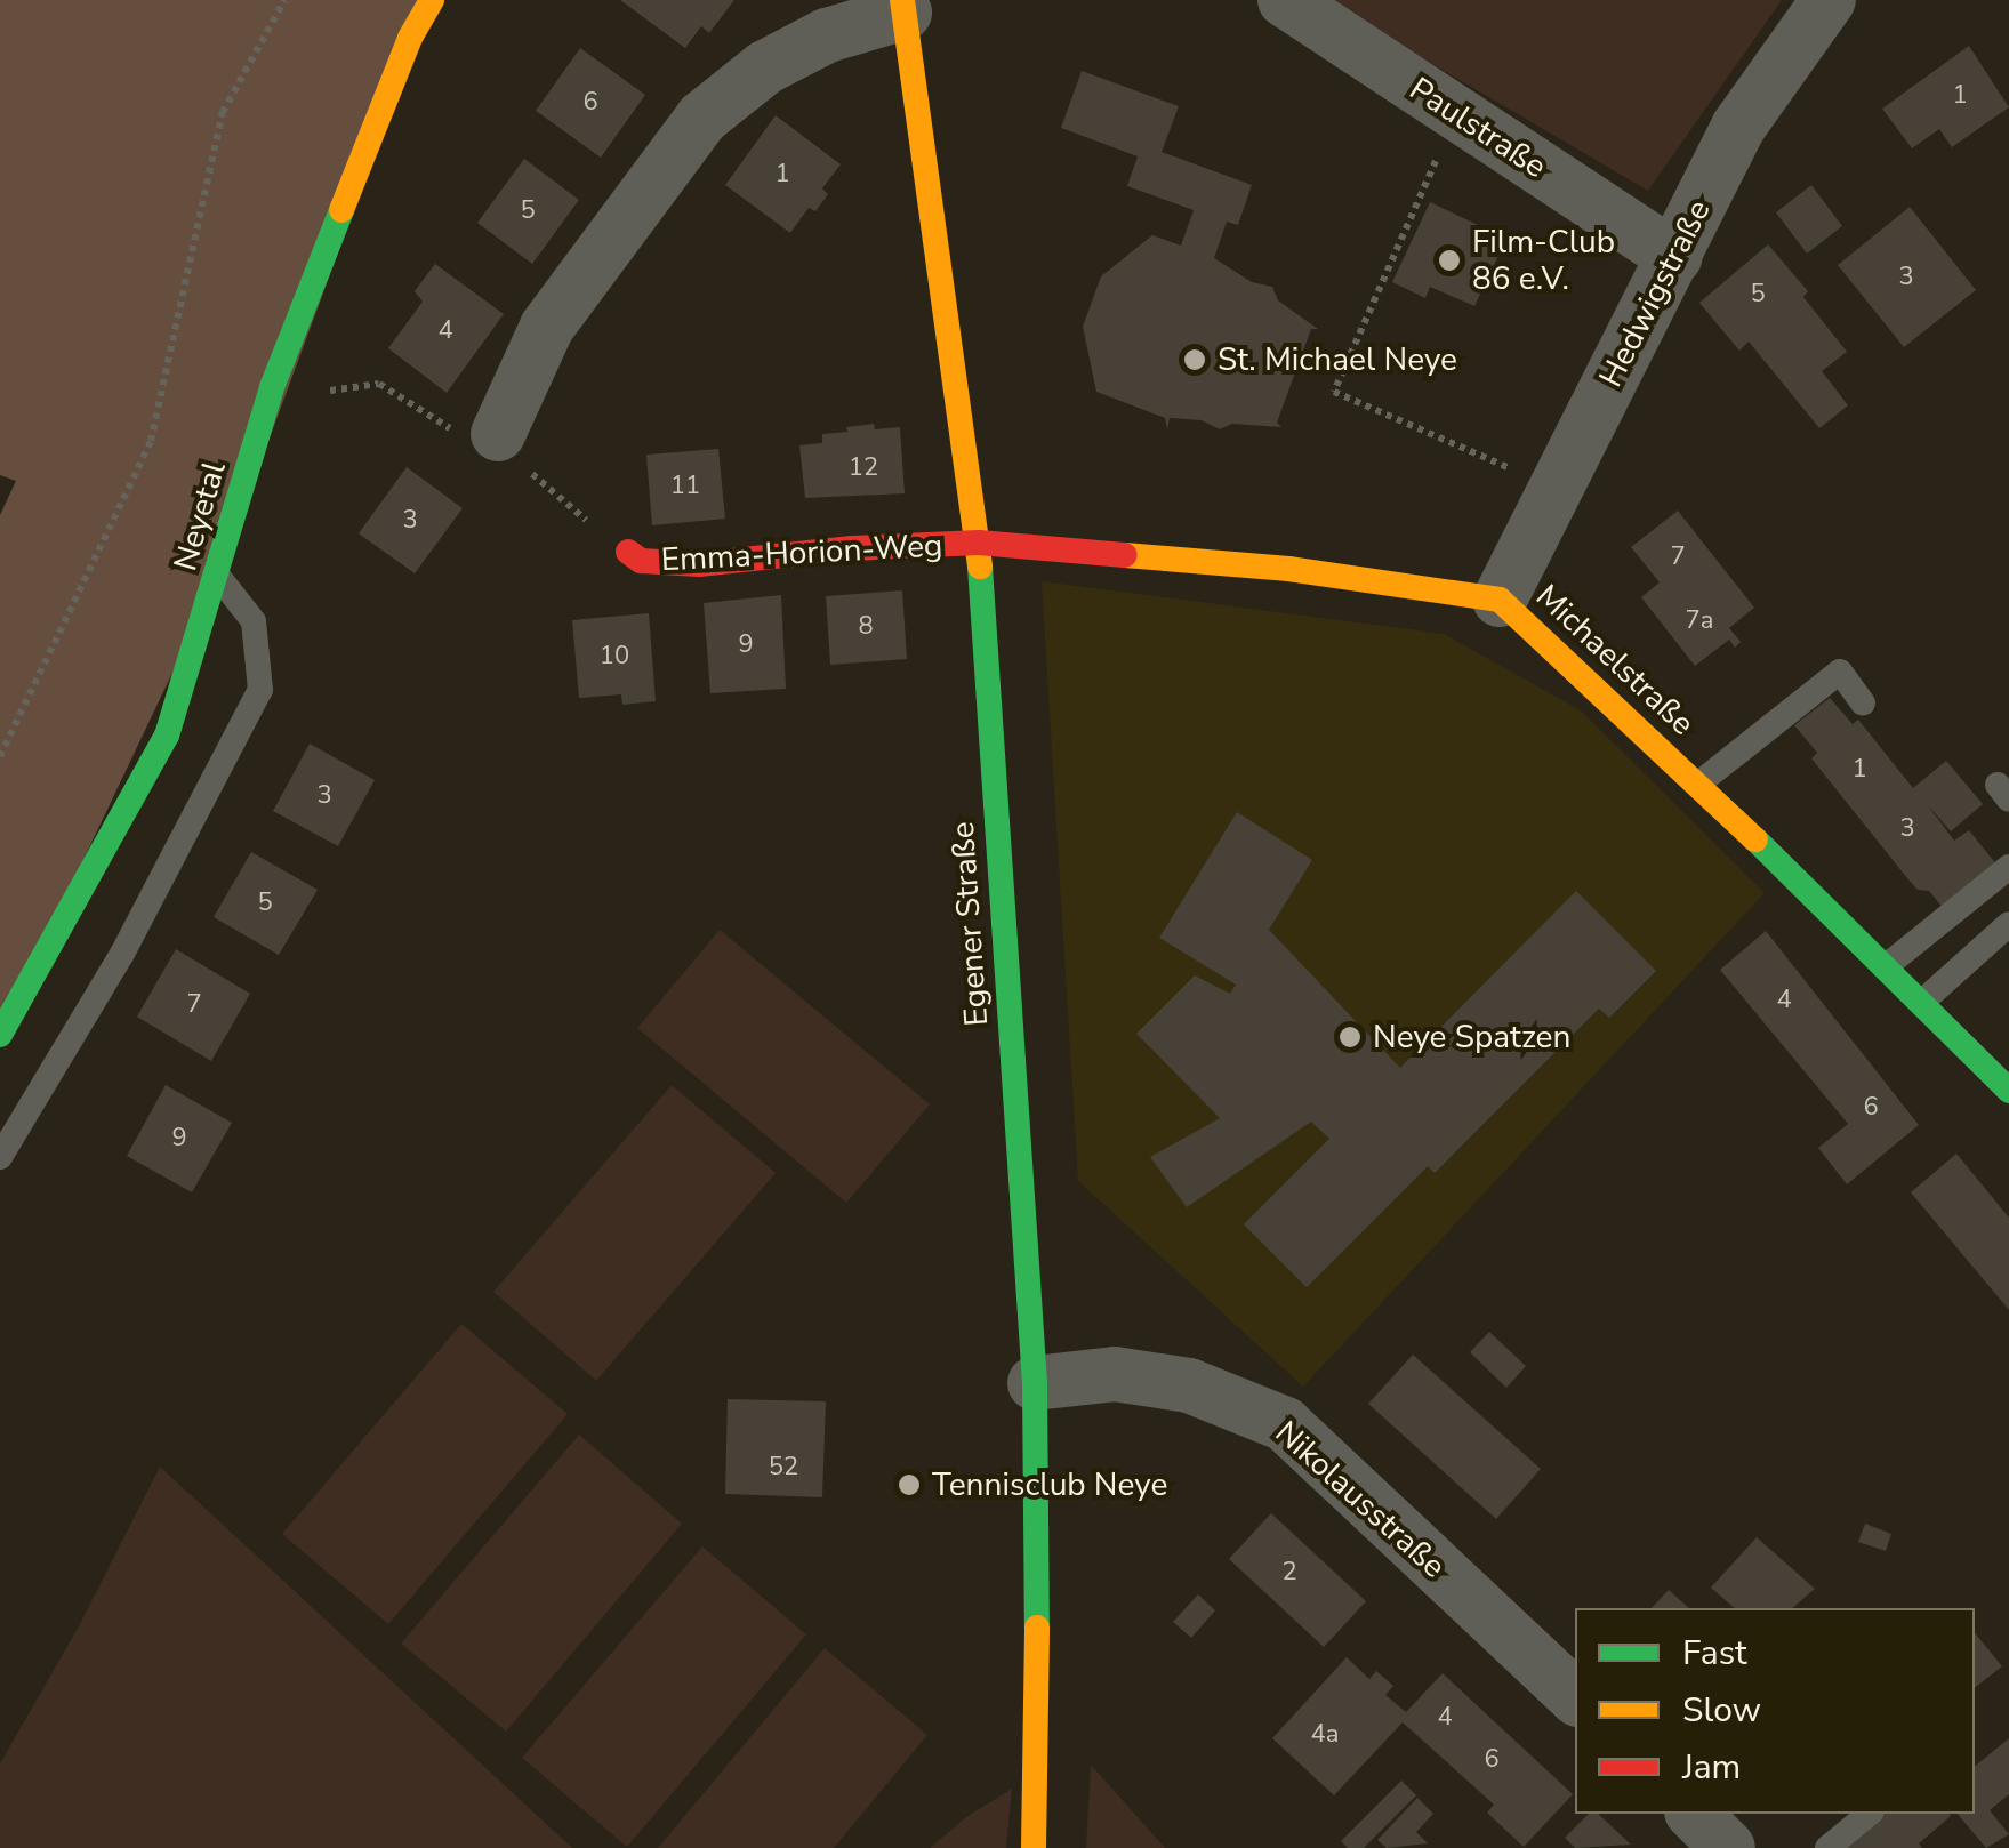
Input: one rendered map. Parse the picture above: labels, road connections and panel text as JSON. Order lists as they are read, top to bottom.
{
  "streets": {
    "street": [
      "Paulstraße",
      "Hedwigstraße",
      "Neyetal",
      "Emma-Horion-Weg",
      "Michaelstraße",
      "Egener Straße",
      "Nikolausstraße"
    ]
  },
  "crossings": [
    ["Paulstraße", "Hedwigstraße"],
    ["Hedwigstraße", "Michaelstraße"],
    ["Emma-Horion-Weg", "Michaelstraße"],
    ["Emma-Horion-Weg", "Egener Straße"],
    ["Michaelstraße", "Egener Straße"],
    ["Egener Straße", "Nikolausstraße"]
  ],
  "places": [
    "Film-Club 86 e.V.",
    "St. Michael Neye",
    "Neye Spatzen",
    "Tennisclub Neye"
  ],
  "house_numbers": [
    "1",
    "6",
    "1",
    "5",
    "3",
    "5",
    "4",
    "12",
    "11",
    "3",
    "7",
    "7a",
    "8",
    "9",
    "10",
    "1",
    "3",
    "3",
    "5",
    "4",
    "7",
    "6",
    "9",
    "52",
    "2",
    "4",
    "4a",
    "6"
  ],
  "legend": ["Fast", "Slow", "Jam"]
}
